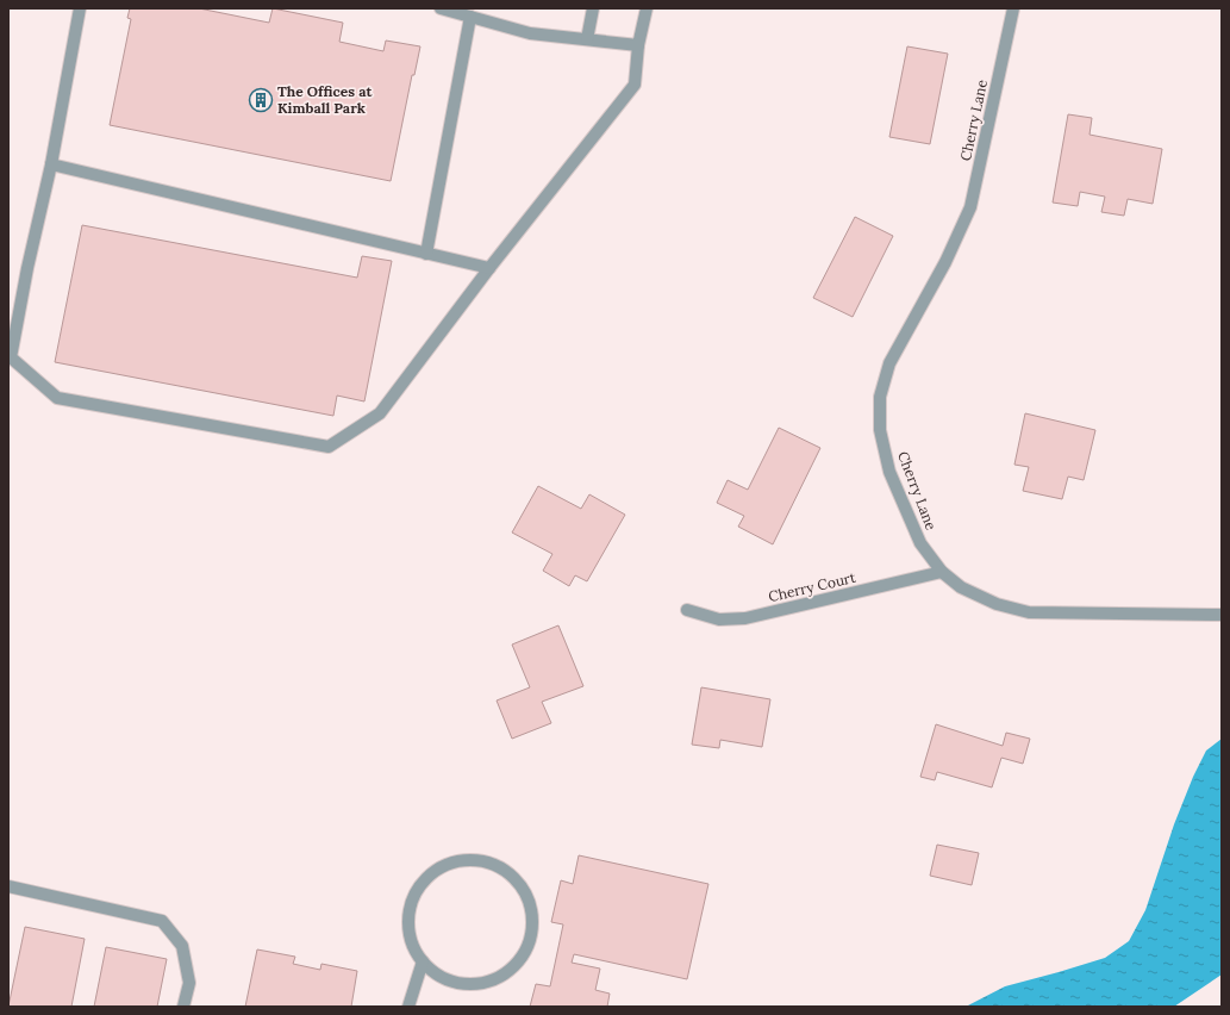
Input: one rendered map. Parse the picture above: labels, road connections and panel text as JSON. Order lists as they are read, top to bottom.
{
  "streets": {
    "street": ["Cherry Lane", "Cherry Court"]
  },
  "crossings": [
    ["Cherry Lane", "Cherry Court"]
  ],
  "places": {
    "building": ["The Offices at Kimball Park"]
  }
}
